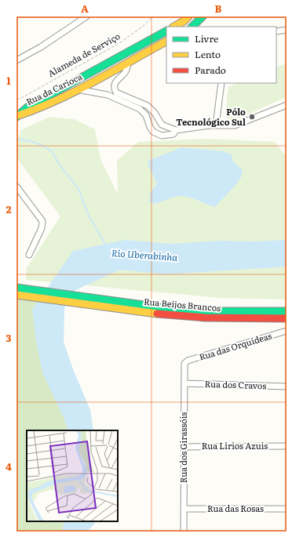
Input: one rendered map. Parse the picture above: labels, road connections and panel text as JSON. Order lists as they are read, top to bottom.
{
  "streets": {
    "main road": ["Rua da Carioca", "Rua Beijos Brancos"],
    "street": [
      "Rua das Orquídeas",
      "Rua dos Cravos",
      "Rua Lírios Azuis",
      "Rua dos Girassóis",
      "Rua das Rosas"
    ],
    "path": ["Alameda de Serviço"]
  },
  "crossings": [
    ["Rua das Orquídeas", "Rua dos Girassóis"],
    ["Rua dos Cravos", "Rua dos Girassóis"],
    ["Rua Lírios Azuis", "Rua dos Girassóis"],
    ["Rua dos Girassóis", "Rua das Rosas"]
  ],
  "water": ["Rio Uberabinha"],
  "places": ["Pólo Tecnológico Sul"],
  "legend": ["Livre", "Lento", "Parado"],
  "grid": {
    "columns": ["A", "B"],
    "rows": [
      "1",
      "2",
      "3",
      "4"
    ]
  }
}
